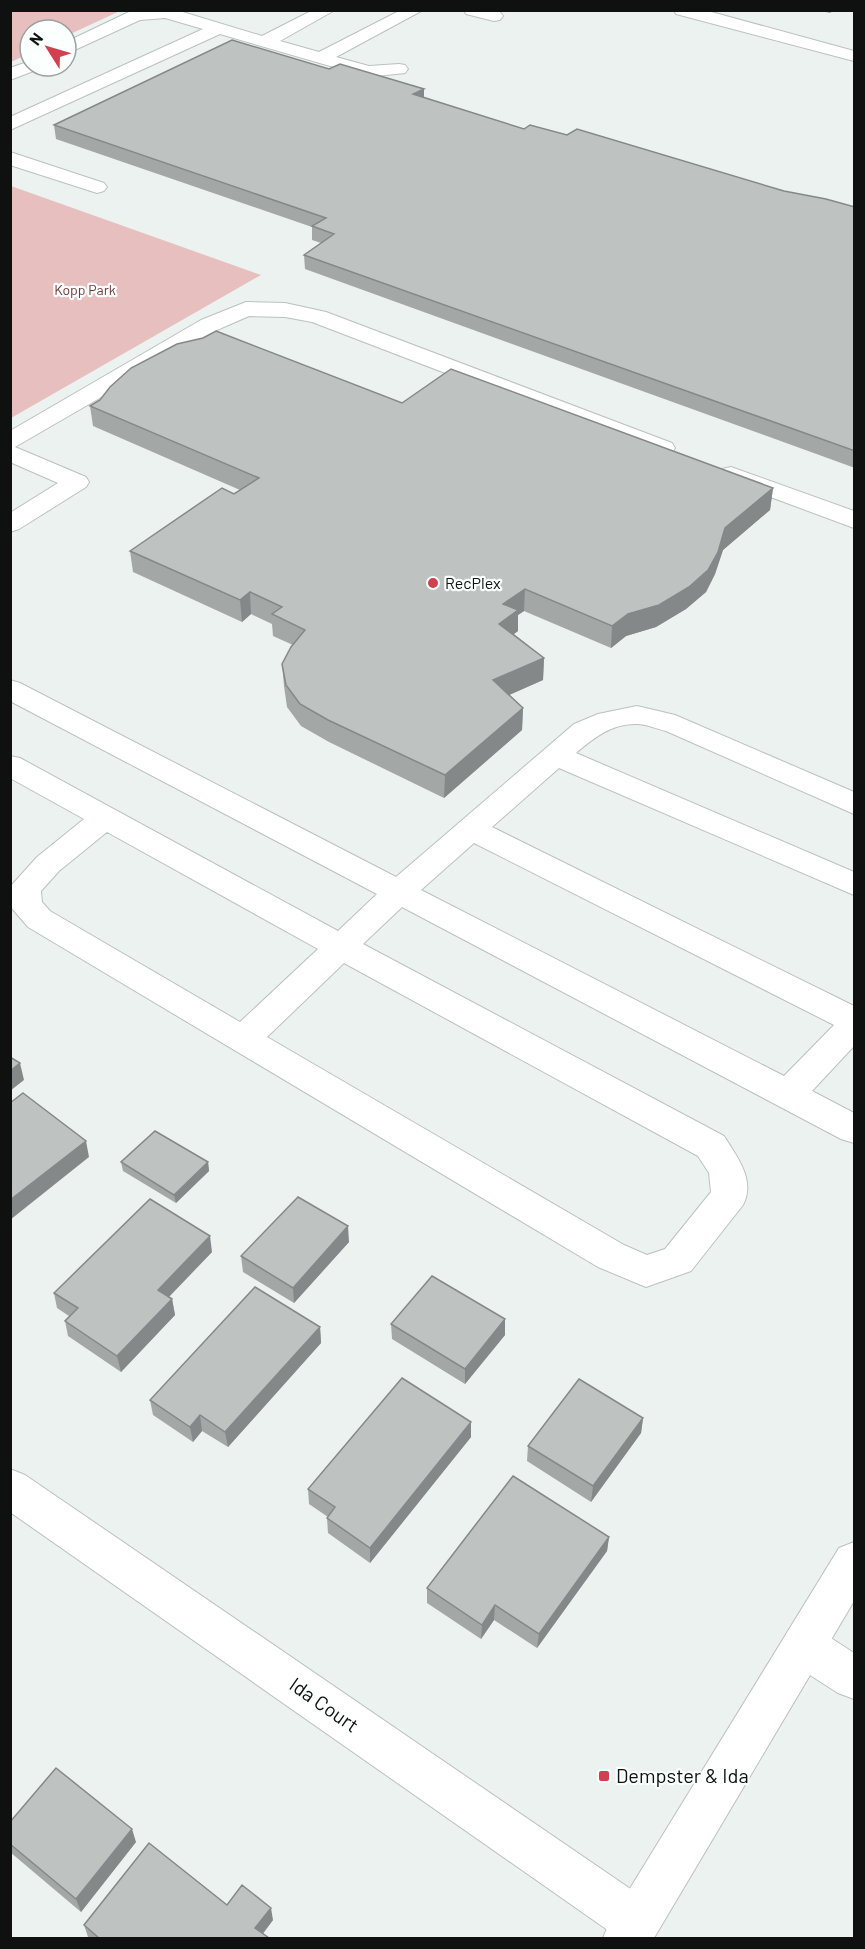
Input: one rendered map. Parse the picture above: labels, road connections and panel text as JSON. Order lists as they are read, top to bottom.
{
  "streets": {
    "street": ["Ida Court"]
  },
  "parks": ["Kopp Park"],
  "places": {
    "other": ["RecPlex"],
    "transit": ["Dempster & Ida"]
  },
  "north": "top left"
}
